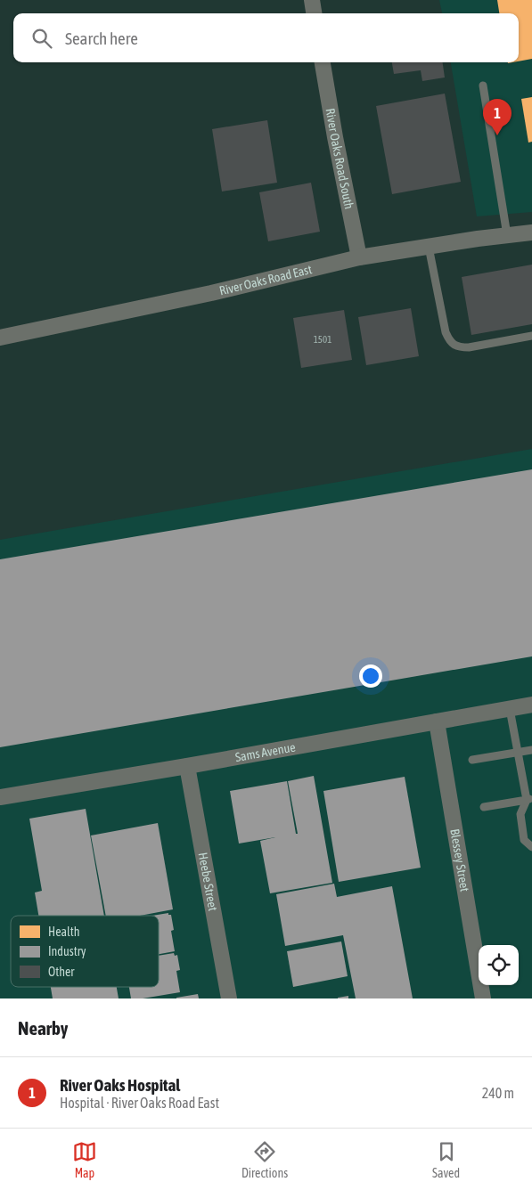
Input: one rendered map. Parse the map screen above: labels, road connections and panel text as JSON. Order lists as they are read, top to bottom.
{
  "streets": {
    "street": [
      "River Oaks Road South",
      "River Oaks Road East",
      "Sams Avenue",
      "Blessey Street",
      "Heebe Street"
    ]
  },
  "crossings": [
    ["River Oaks Road South", "River Oaks Road East"],
    ["Sams Avenue", "Blessey Street"],
    ["Sams Avenue", "Heebe Street"]
  ],
  "house_numbers": ["1501"],
  "legend": ["Health", "Industry", "Other"],
  "page": {
    "search": "Search here",
    "pins": "1",
    "heading": "Nearby",
    "list": [
      {
        "mark": "1",
        "name": "River Oaks Hospital",
        "note": "Hospital · River Oaks Road East",
        "value": "240 m"
      }
    ],
    "nav": ["Map", "Directions", "Saved"]
  }
}
